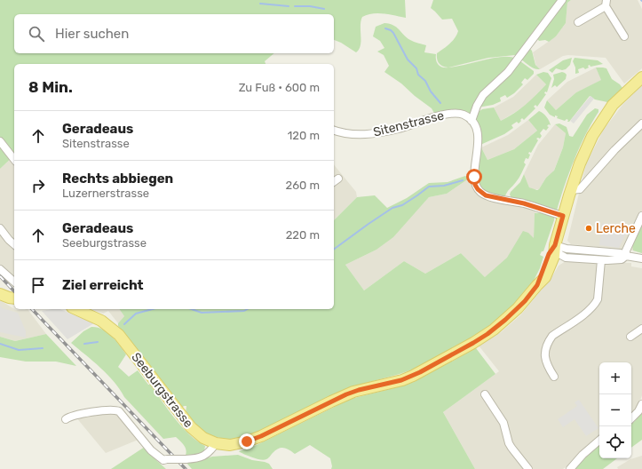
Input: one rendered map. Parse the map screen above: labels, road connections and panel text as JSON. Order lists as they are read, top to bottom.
{
  "streets": {
    "main road": ["Seeburgstrasse"],
    "street": ["Sitenstrasse"]
  },
  "places": ["Lerche"],
  "page": {
    "search": "Hier suchen",
    "heading": ["8 Min.", "Zu Fuß · 600 m"],
    "list": [
      ["Geradeaus", "Sitenstrasse", "120 m"],
      ["Rechts abbiegen", "Luzernerstrasse", "260 m"],
      ["Geradeaus", "Seeburgstrasse", "220 m"],
      "Ziel erreicht"
    ],
    "map_buttons": ["+", "−"]
  }
}
